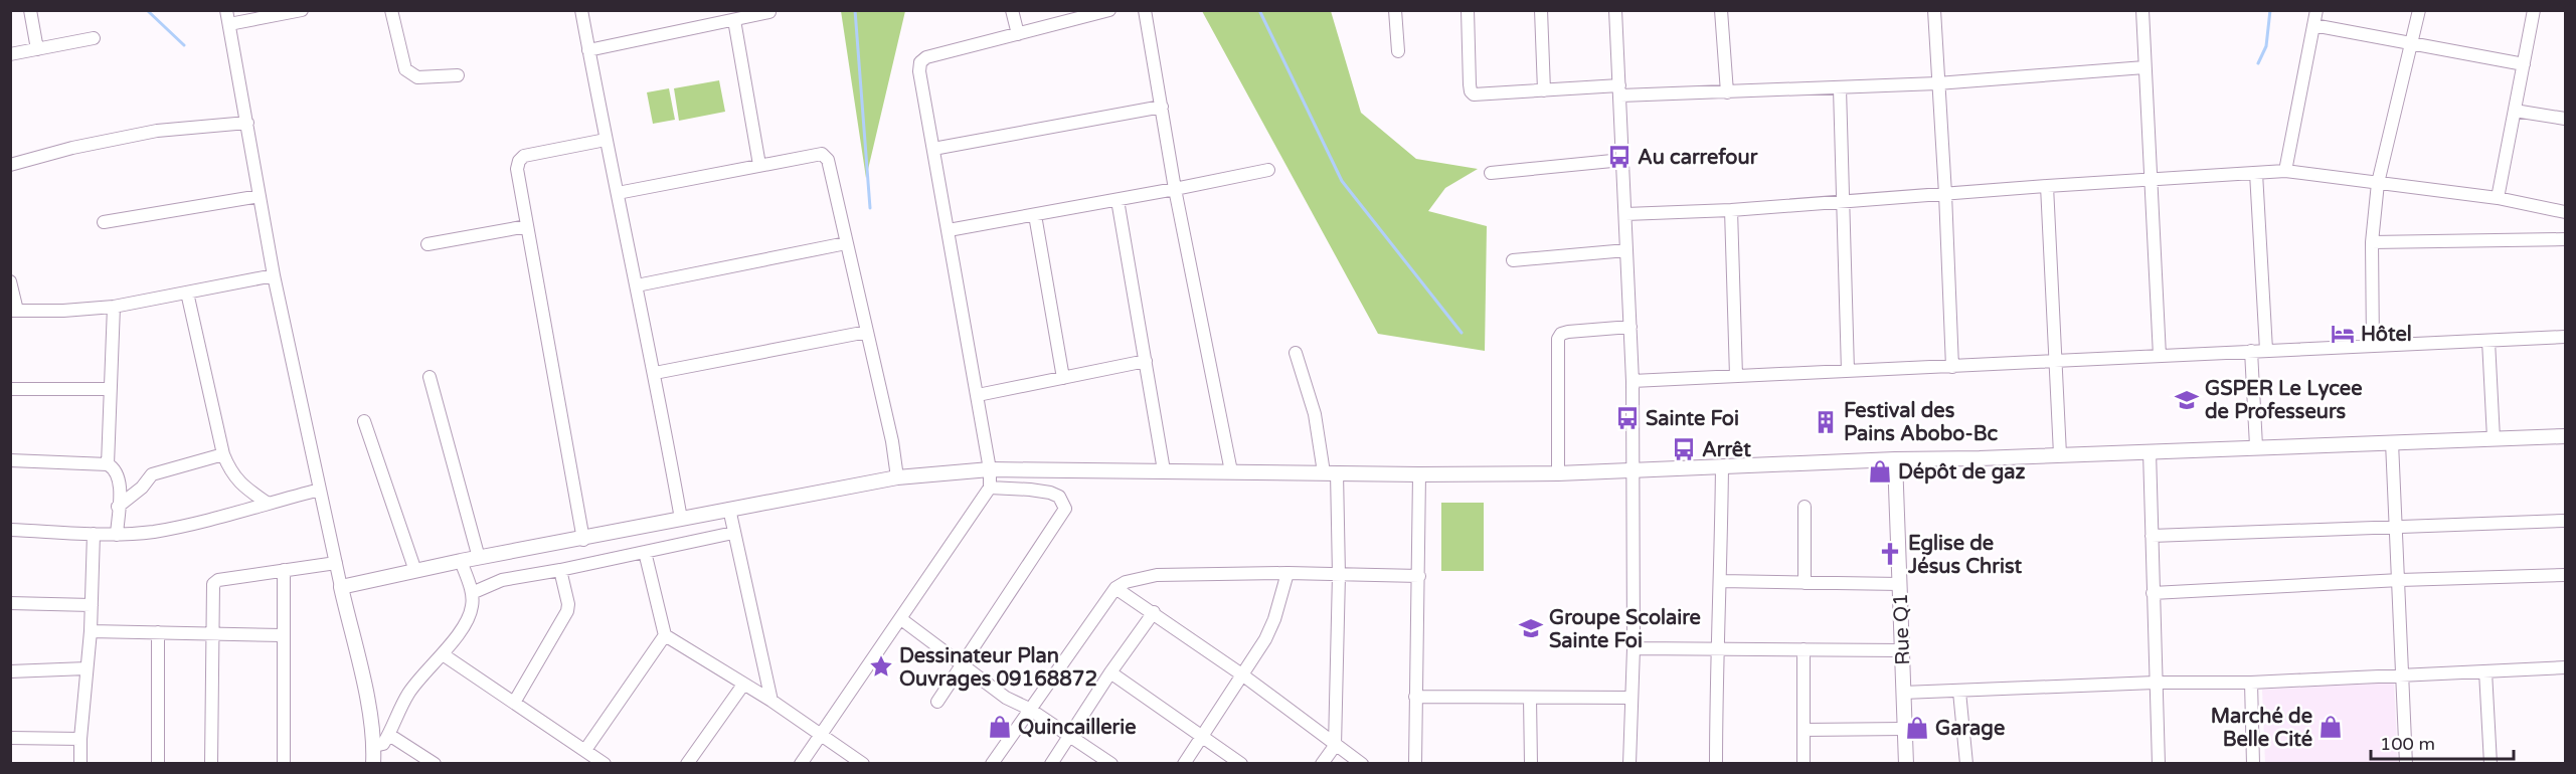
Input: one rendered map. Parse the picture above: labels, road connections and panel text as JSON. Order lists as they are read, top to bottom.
{
  "streets": {
    "street": ["Rue Q1"]
  },
  "places": {
    "bus stop": ["Au carrefour", "Sainte Foi", "Arrêt"],
    "hotel": ["Hôtel"],
    "school or university": ["GSPER Le Lycee de Professeurs", "Groupe Scolaire Sainte Foi"],
    "building": ["Festival des Pains Abobo-Bc"],
    "shop": [
      "Dépôt de gaz",
      "Quincaillerie",
      "Marché de Belle Cité",
      "Garage"
    ],
    "church": ["Eglise de Jésus Christ"],
    "place": ["Dessinateur Plan Ouvrages 09168872"]
  },
  "scale_bar": "100 m"
}
